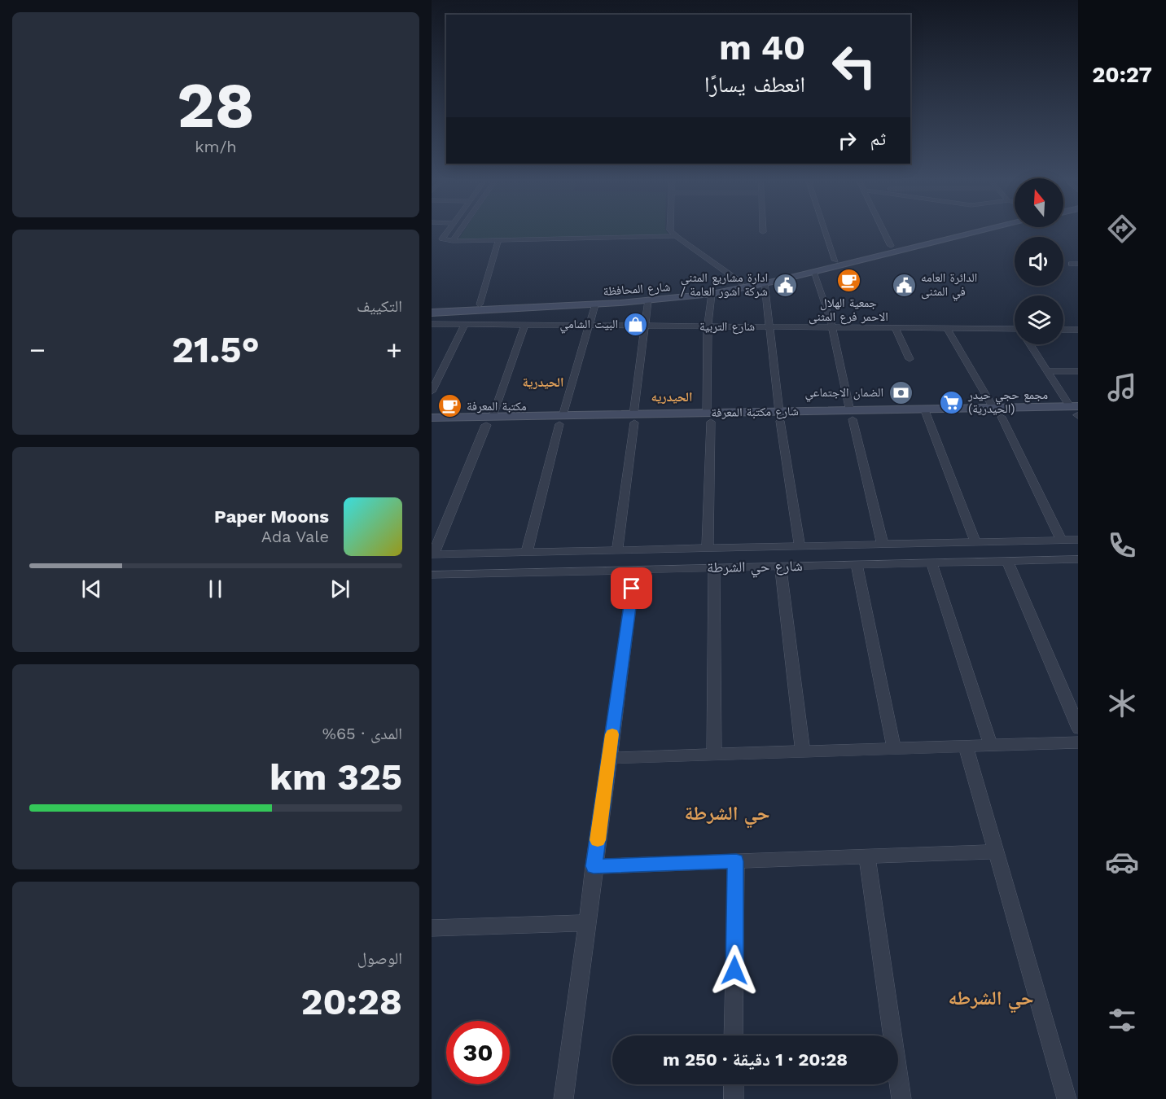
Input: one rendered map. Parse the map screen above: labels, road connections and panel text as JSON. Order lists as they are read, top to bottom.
{
  "streets": {
    "main road": ["شارع المحافظة", "شارع مكتبة المعرفة"],
    "street": ["شارع التربية", "شارع حي الشرطة"]
  },
  "districts": [
    "الحيدرية",
    "الحيدريه",
    "حي الشرطة",
    "حي الشرطه"
  ],
  "places": {
    "cafe": ["جمعية الهلال الاحمر فرع المثنى", "مكتبة المعرفة"],
    "public building": ["ادارة مشاريع المثنى / شركة اشور العامة", "الدائرة العامه في المثنى"],
    "shop": ["البيت الشامي"],
    "bank": ["الضمان الاجتماعي"],
    "supermarket": ["مجمع حجي حيدر (الحيدرية)"]
  },
  "north": "top",
  "page": {
    "tabs": "20:27",
    "tile": [
      ["28", "km/h"],
      "التكييف",
      ["المدى · 65%", "325 km"],
      ["الوصول", "20:28"]
    ],
    "turn": ["40 m", "انعطف يسارًا"],
    "then": "ثم",
    "heat": ["−", "21.5°", "+"],
    "song": ["Paper Moons", "Ada Vale"],
    "limit": "30",
    "trip": "20:28 · 1 دقيقة · 250 m"
  }
}
